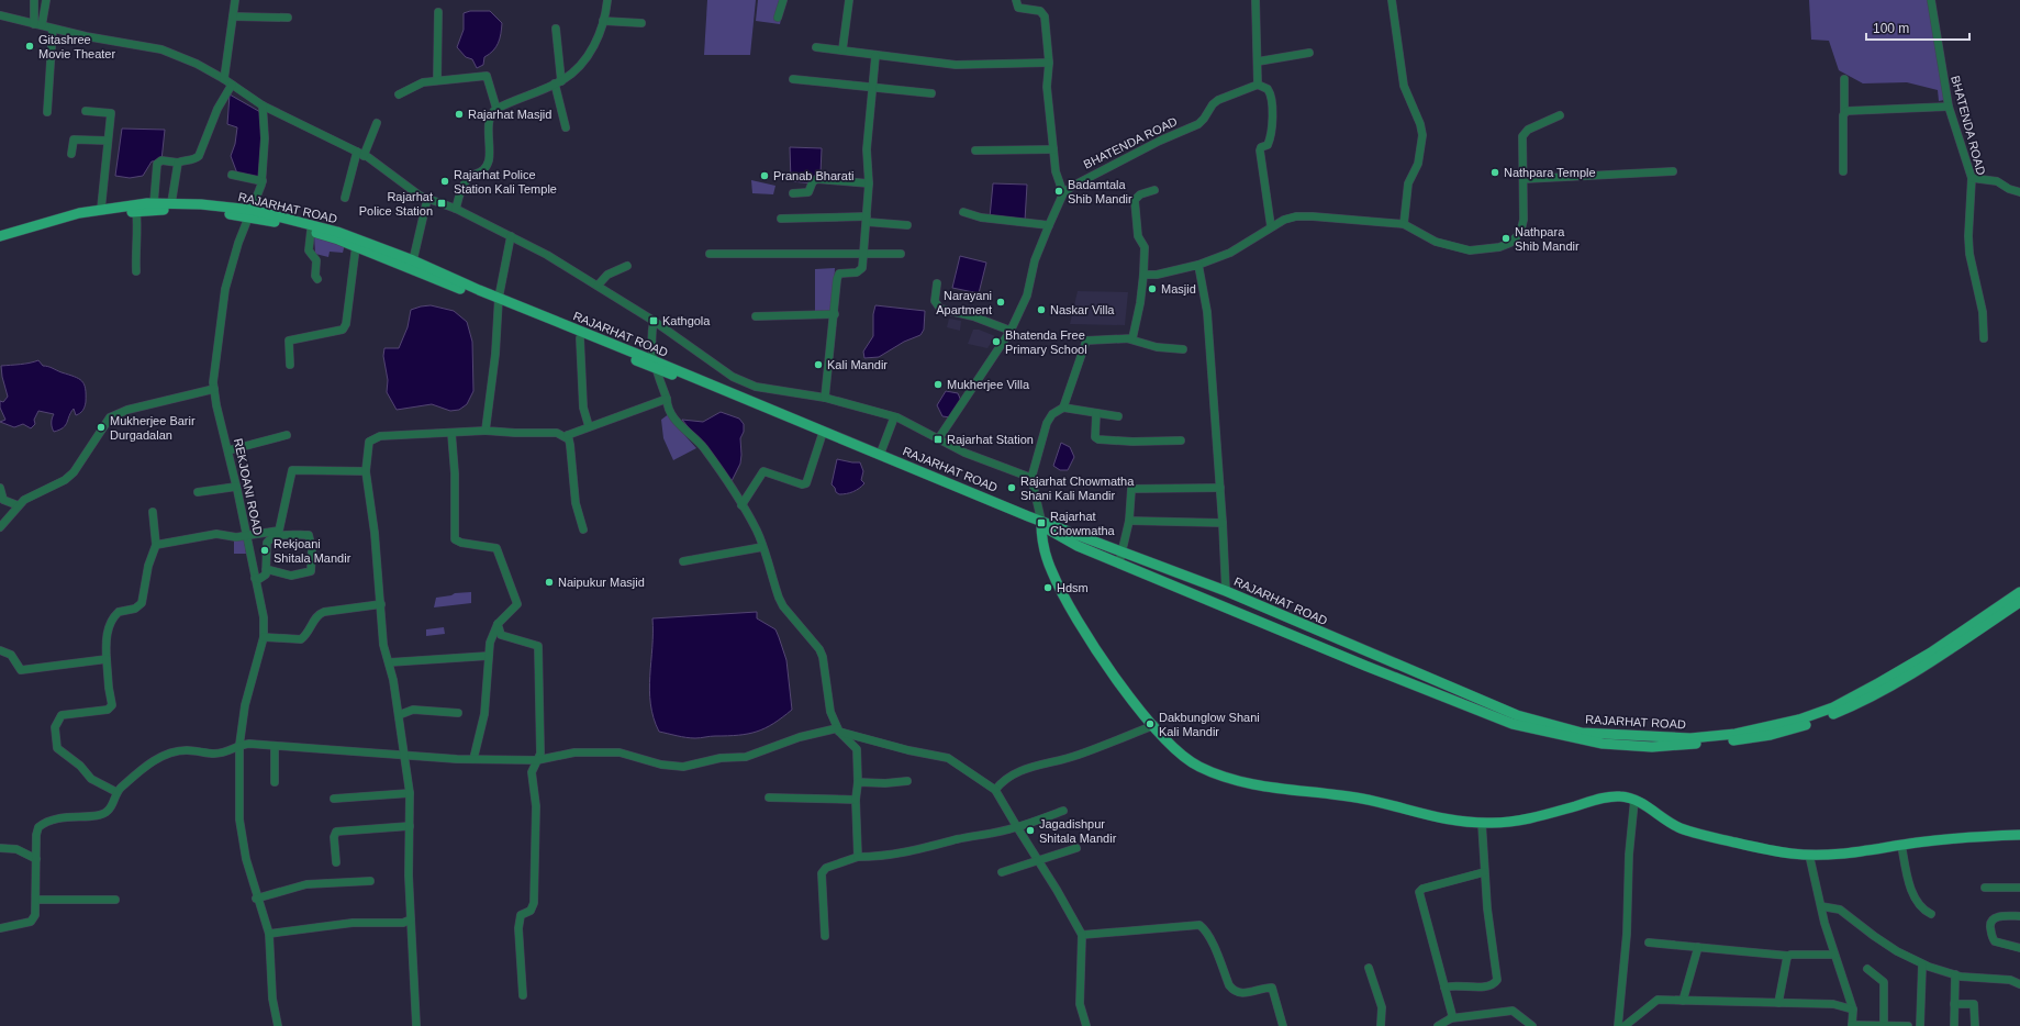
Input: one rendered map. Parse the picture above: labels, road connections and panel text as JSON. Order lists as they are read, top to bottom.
{
  "streets": {
    "main road": ["RAJARHAT ROAD"],
    "street": ["BHATENDA ROAD", "REKJOANI ROAD"]
  },
  "crossings": [
    ["RAJARHAT ROAD", "REKJOANI ROAD"]
  ],
  "places": {
    "other": [
      "Gitashree Movie Theater",
      "Rajarhat Masjid",
      "Nathpara Temple",
      "Pranab Bharati",
      "Rajarhat Police Station Kali Temple",
      "Badamtala Shib Mandir",
      "Nathpara Shib Mandir",
      "Masjid",
      "Narayani Apartment",
      "Naskar Villa",
      "Bhatenda Free Primary School",
      "Kali Mandir",
      "Mukherjee Villa",
      "Mukherjee Barir Durgadalan",
      "Rajarhat Chowmatha Shani Kali Mandir",
      "Rekjoani Shitala Mandir",
      "Naipukur Masjid",
      "Hdsm",
      "Dakbunglow Shani Kali Mandir",
      "Jagadishpur Shitala Mandir"
    ],
    "transit": [
      "Rajarhat Police Station",
      "Kathgola",
      "Rajarhat Station",
      "Rajarhat Chowmatha"
    ]
  },
  "scale_bar": "100 m"
}
